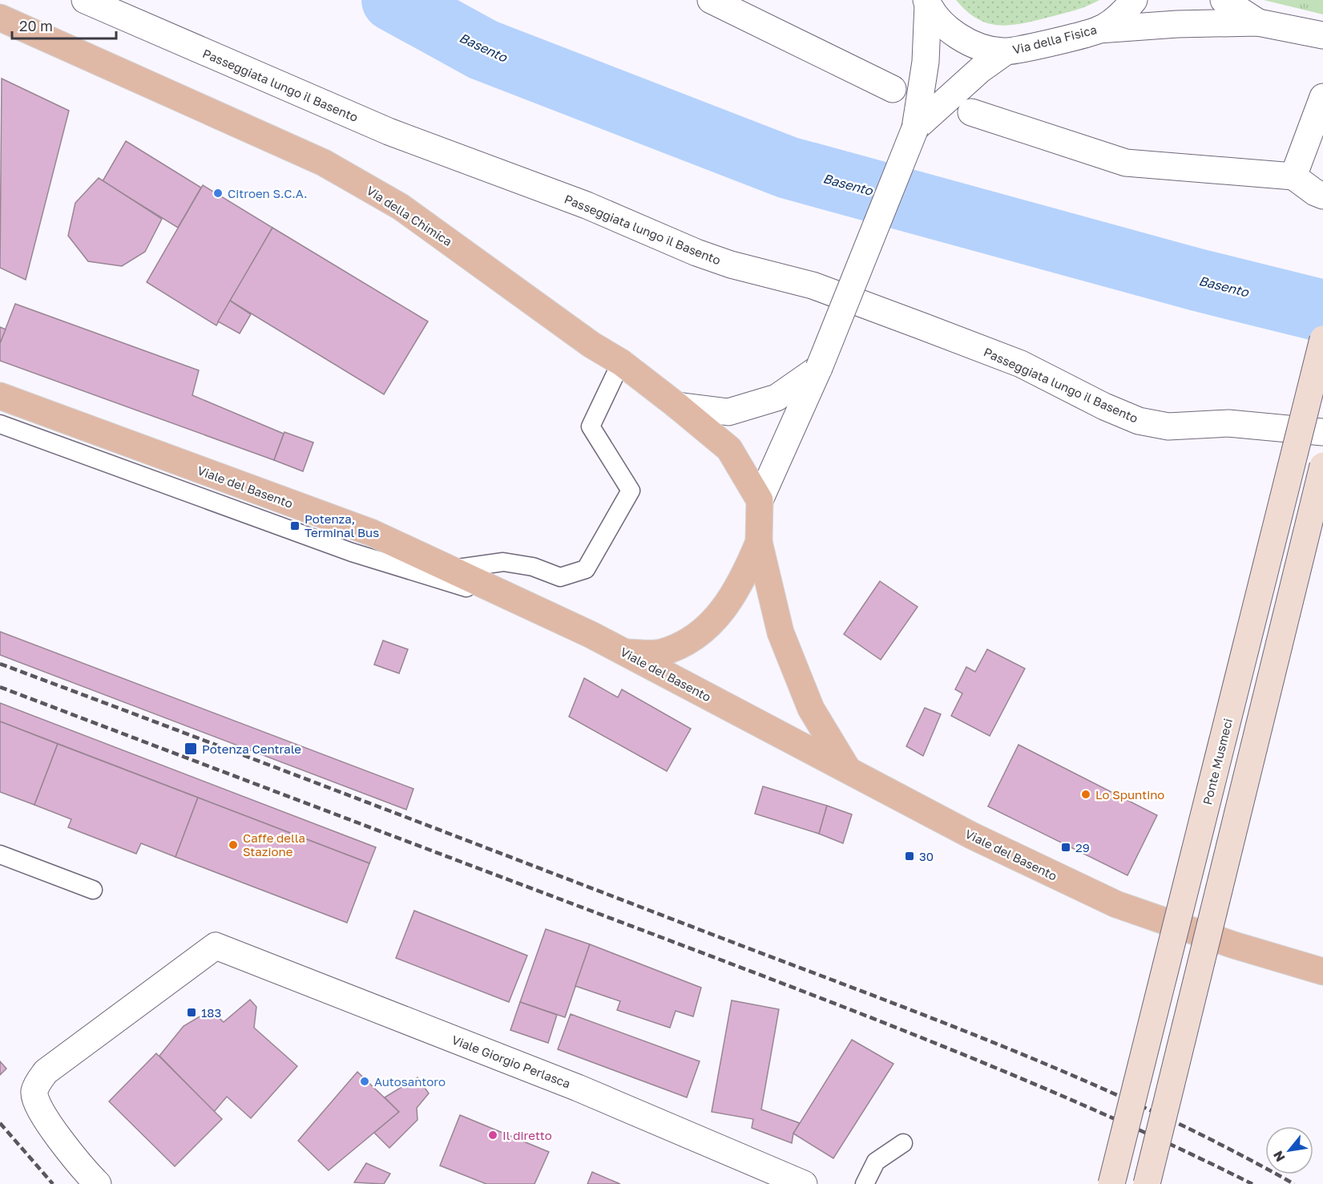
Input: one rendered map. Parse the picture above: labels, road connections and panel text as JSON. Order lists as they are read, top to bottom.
{
  "streets": {
    "main road": ["Via della Chimica", "Viale del Basento", "Ponte Musmeci"],
    "street": ["Via della Fisica", "Passeggiata lungo il Basento", "Viale Giorgio Perlasca"]
  },
  "water": ["Basento"],
  "places": {
    "other": [
      "Citroen S.C.A.",
      "Lo Spuntino",
      "Caffe della Stazione",
      "Autosantoro",
      "Il diretto"
    ],
    "transit": [
      "Potenza, Terminal Bus",
      "Potenza Centrale",
      "29",
      "30",
      "183"
    ]
  },
  "scale_bar": "20 m",
  "north": "bottom left"
}
